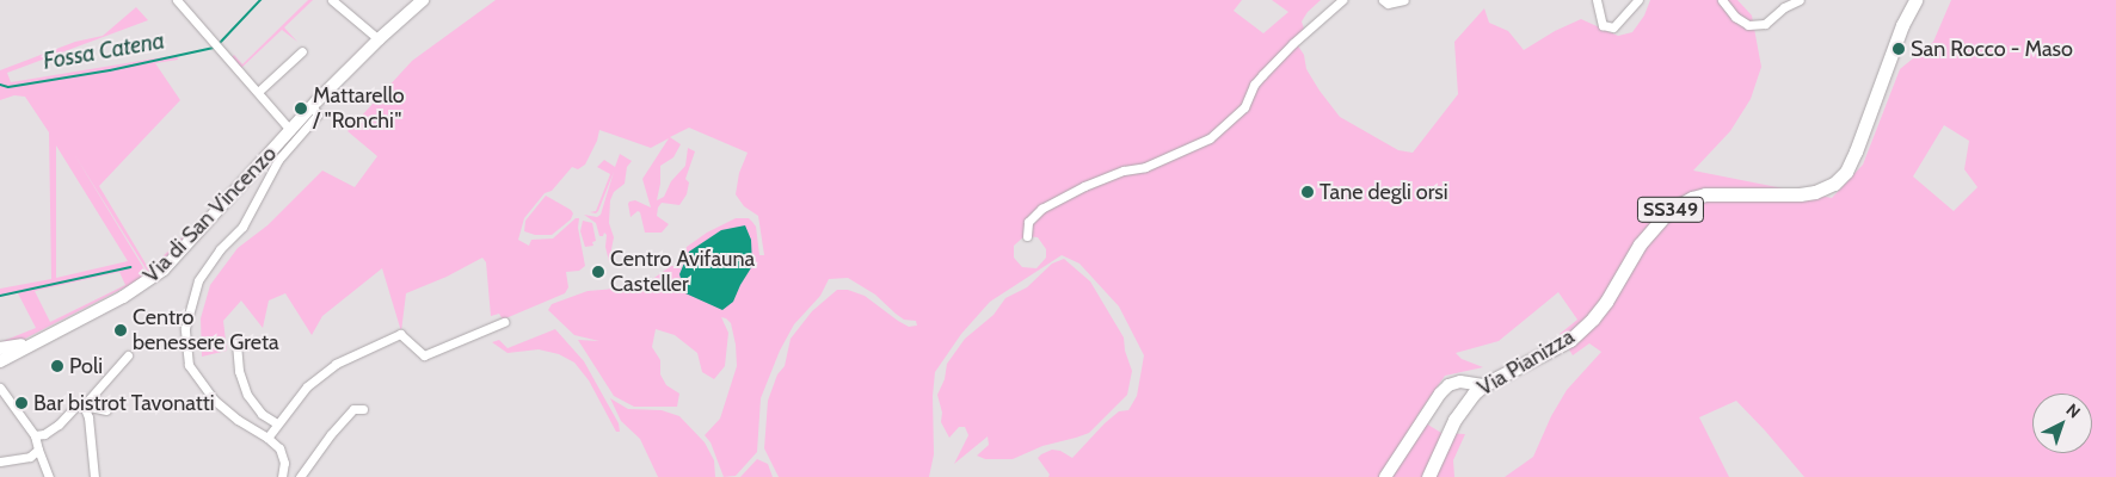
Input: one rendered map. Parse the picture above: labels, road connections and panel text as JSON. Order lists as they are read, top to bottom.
{
  "streets": {
    "main road": ["SS349", "Via di San Vincenzo", "Via Pianizza"]
  },
  "water": ["Fossa Catena"],
  "places": [
    "San Rocco - Maso",
    "Mattarello / \"Ronchi\"",
    "Tane degli orsi",
    "Centro Avifauna Casteller",
    "Centro benessere Greta",
    "Poli",
    "Bar bistrot Tavonatti"
  ],
  "north": "top right"
}
